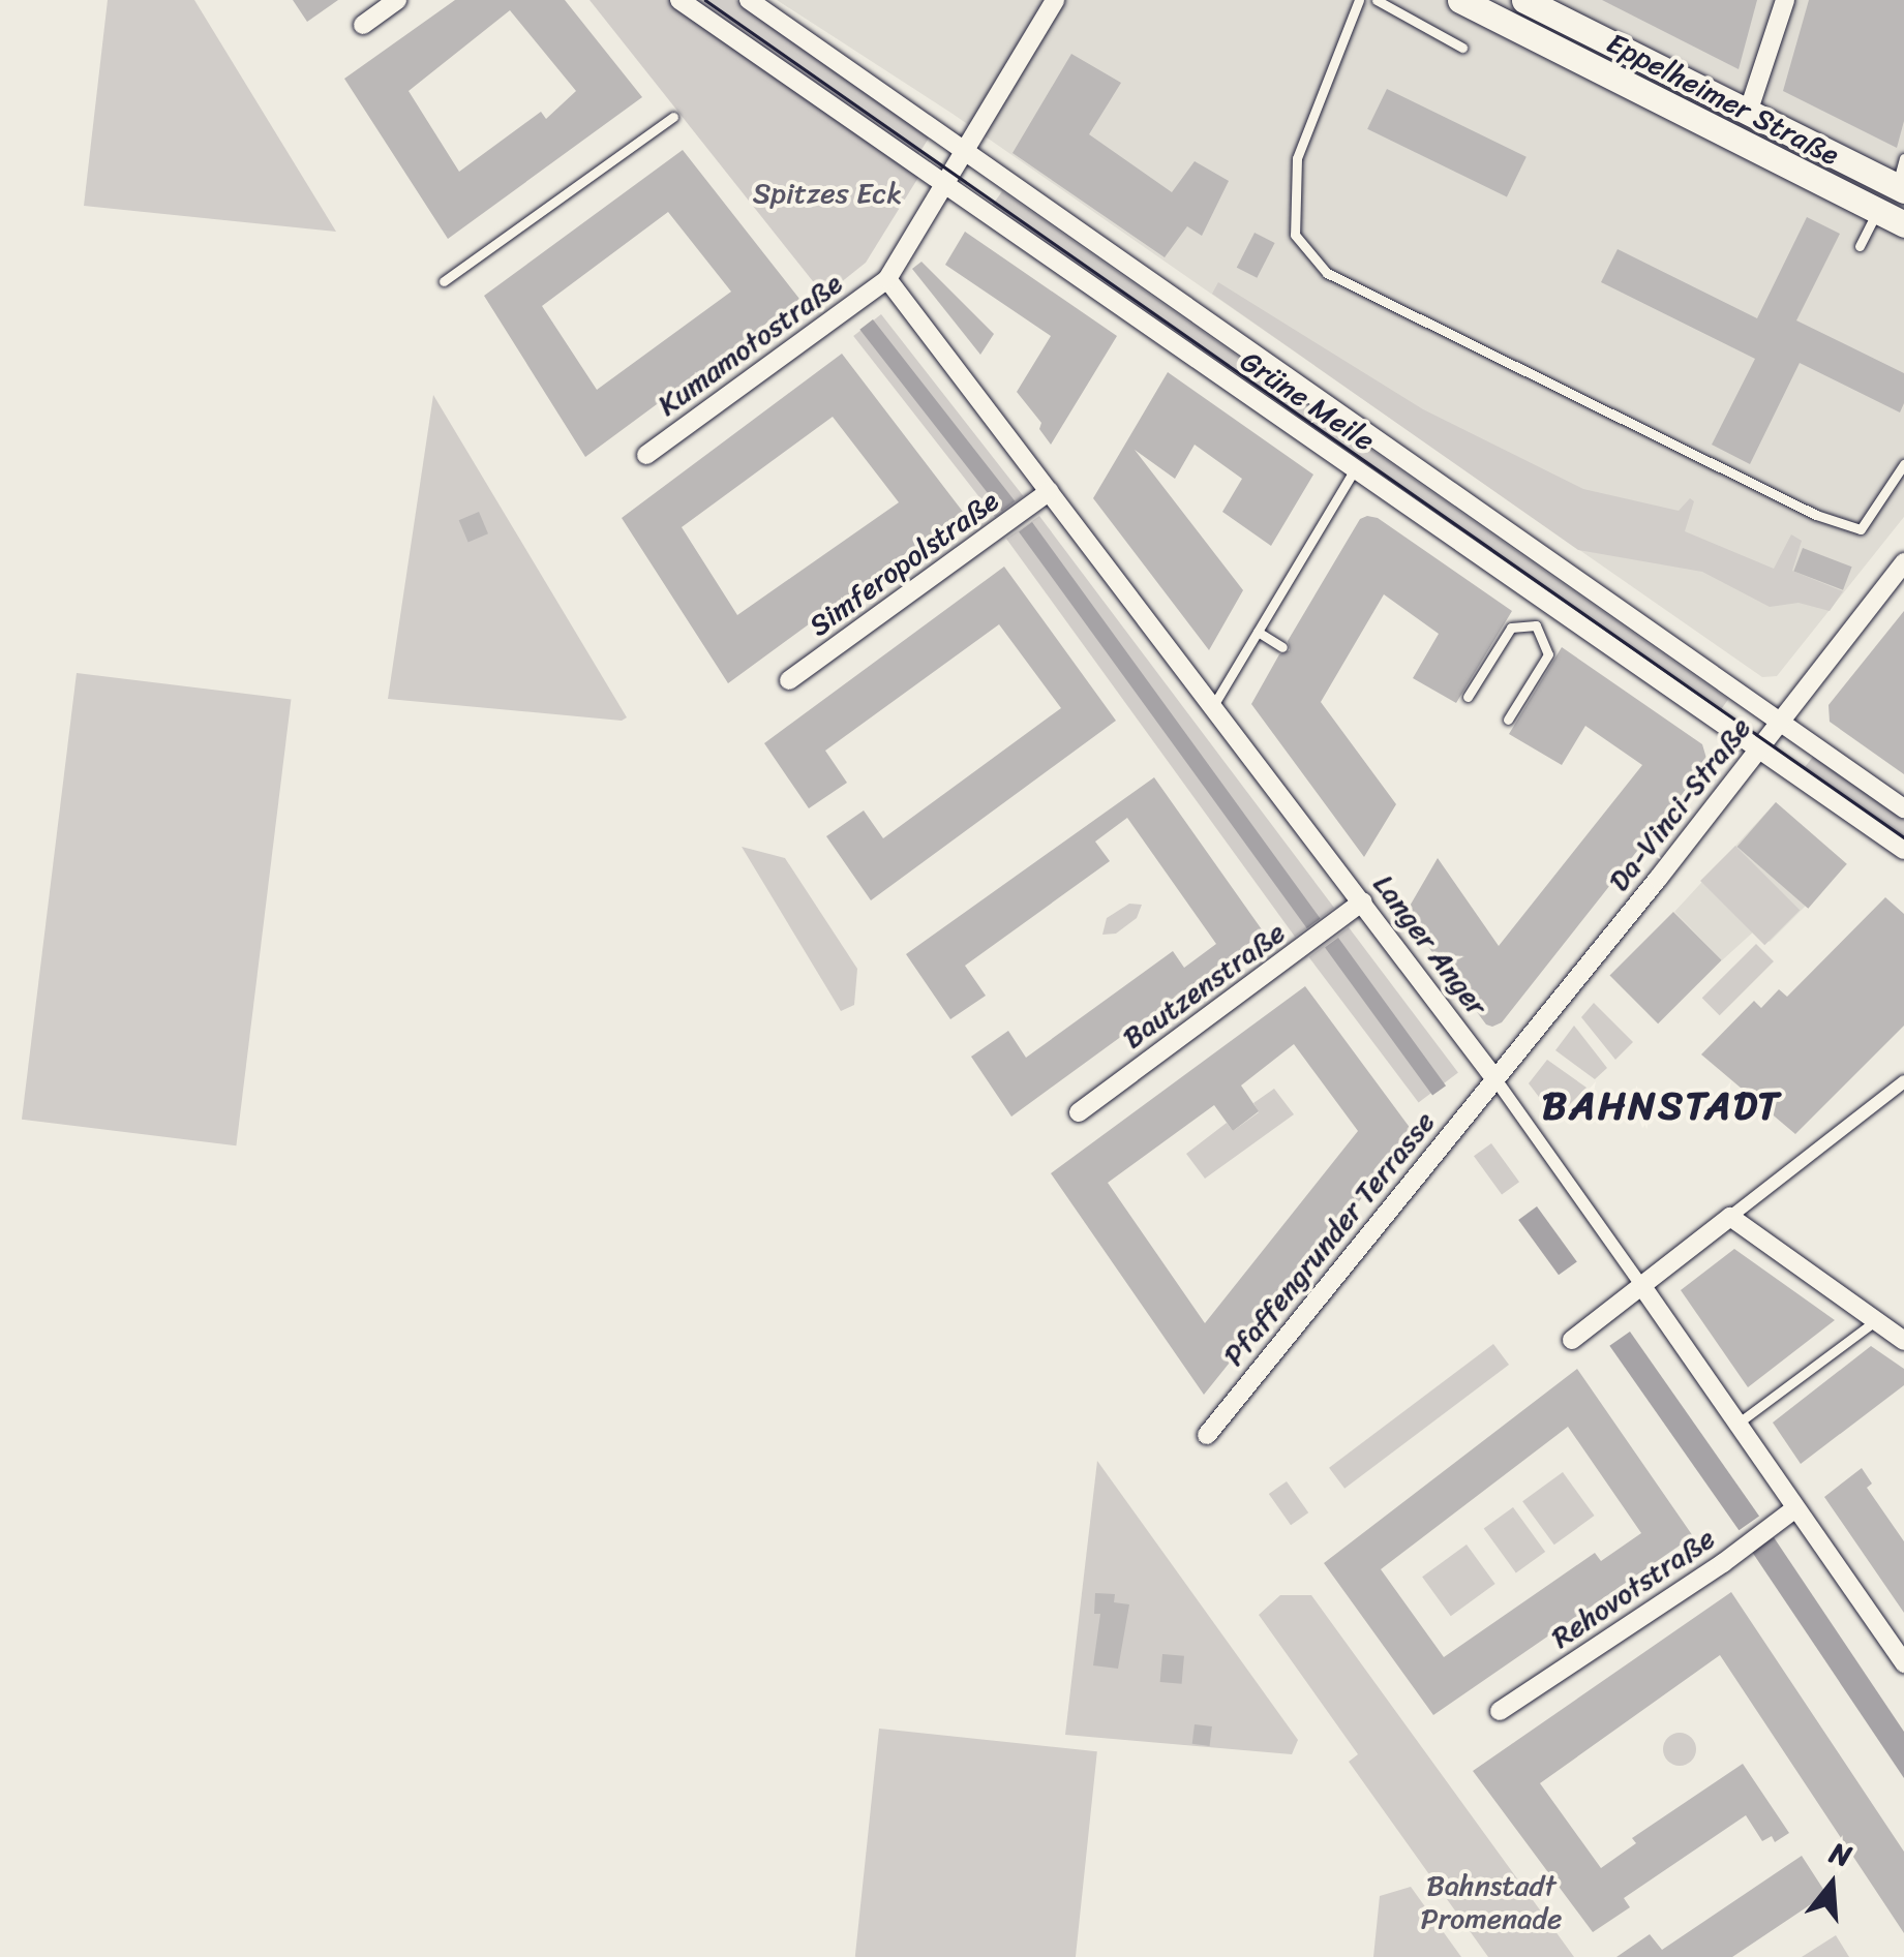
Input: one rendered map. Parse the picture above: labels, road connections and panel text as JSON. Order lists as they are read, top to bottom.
{
  "streets": {
    "main road": ["Eppelheimer Straße"],
    "street": [
      "Kumamotostraße",
      "Grüne Meile",
      "Simferopolstraße",
      "Da-Vinci-Straße",
      "Langer Anger",
      "Bautzenstraße",
      "Pfaffengrunder Terrasse",
      "Rehovotstraße"
    ]
  },
  "crossings": [
    ["Kumamotostraße", "Langer Anger"],
    ["Grüne Meile", "Da-Vinci-Straße"],
    ["Simferopolstraße", "Langer Anger"],
    ["Da-Vinci-Straße", "Langer Anger"],
    ["Da-Vinci-Straße", "Pfaffengrunder Terrasse"],
    ["Langer Anger", "Bautzenstraße"],
    ["Langer Anger", "Pfaffengrunder Terrasse"],
    ["Langer Anger", "Rehovotstraße"]
  ],
  "districts": ["BAHNSTADT"],
  "parks": ["Spitzes Eck", "Bahnstadt Promenade"],
  "north": "top"
}
